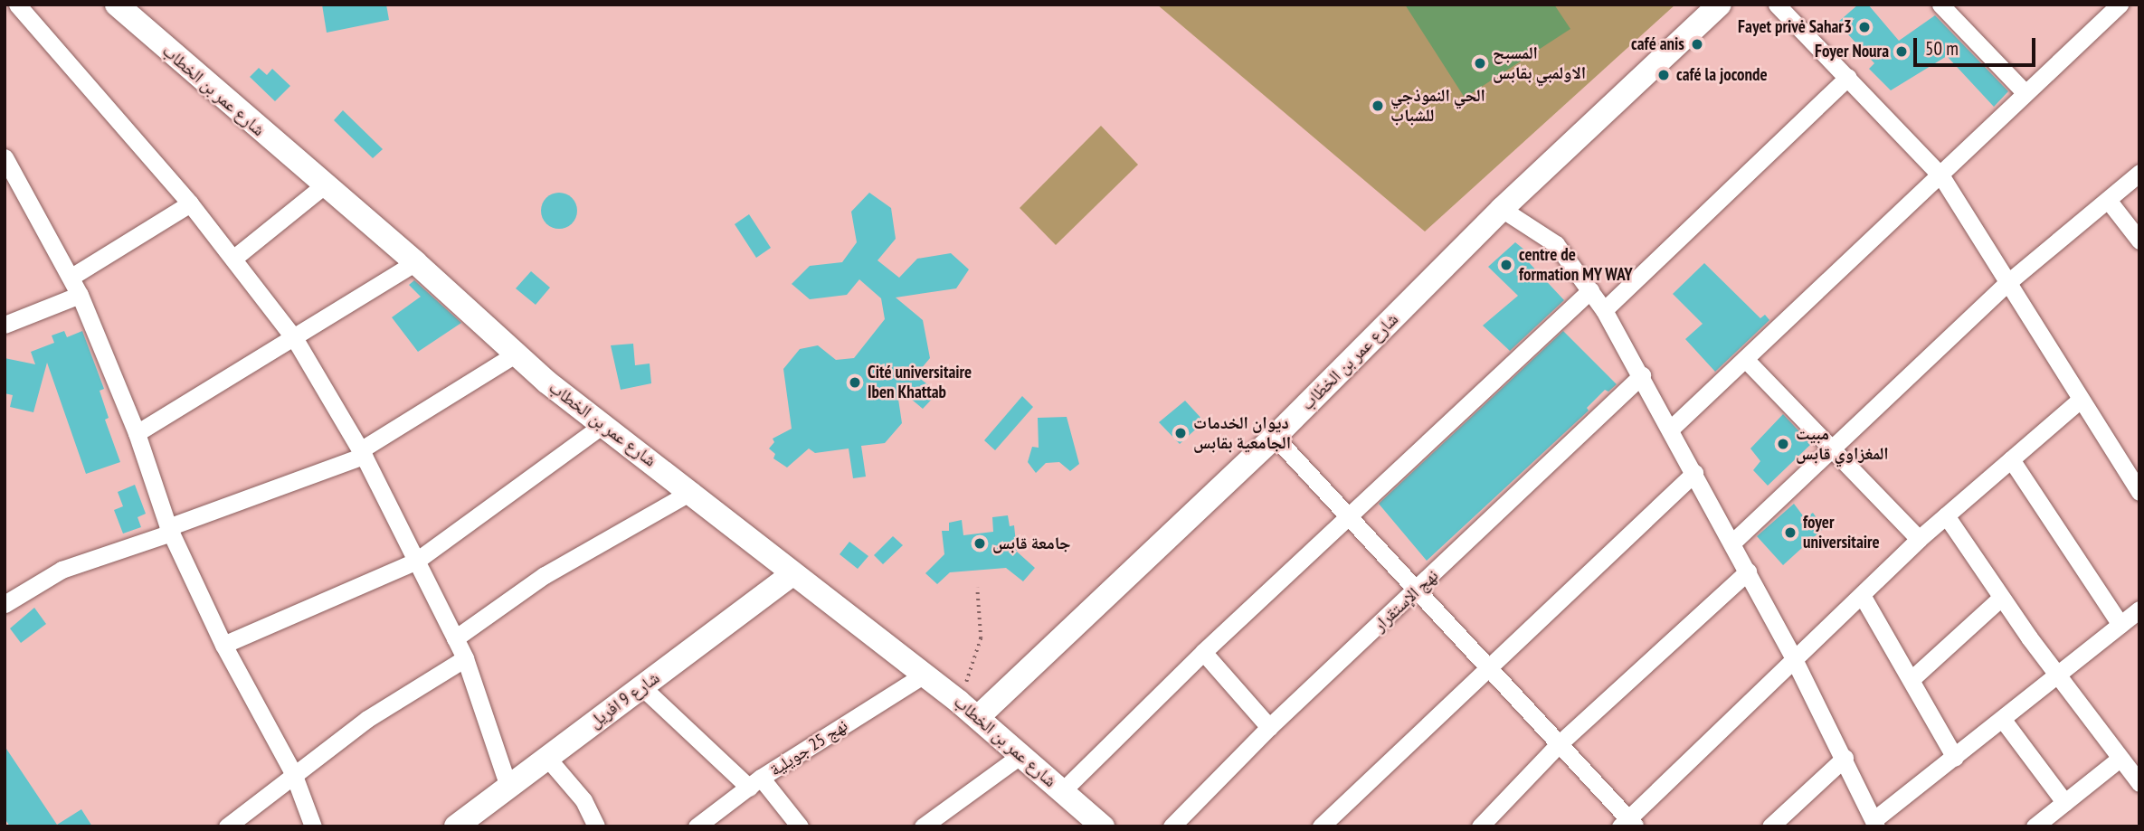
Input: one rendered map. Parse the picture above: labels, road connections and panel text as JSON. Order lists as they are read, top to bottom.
{
  "streets": {
    "street": [
      "شارع عمر بن الخطاب",
      "شارع عمر بن الخطّاب",
      "نهج الإستقرار",
      "شارع 9 افريل",
      "نهج 25 جويلية"
    ]
  },
  "crossings": [
    ["شارع عمر بن الخطاب", "شارع عمر بن الخطّاب"],
    ["شارع عمر بن الخطاب", "شارع 9 افريل"],
    ["شارع عمر بن الخطاب", "نهج 25 جويلية"]
  ],
  "places": [
    "Fayet privė Sahar3",
    "café anis",
    "Foyer Noura",
    "المسبح الاولمبي بقابس",
    "café la joconde",
    "الحي النموذجي للشباب",
    "centre de formation MY WAY",
    "Cité universitaire Iben Khattab",
    "ديوان الخدمات الجامعية بقابس",
    "مبيت المغزاوي قابس",
    "foyer universitaire",
    "جامعة قابس"
  ],
  "scale_bar": "50 m"
}
